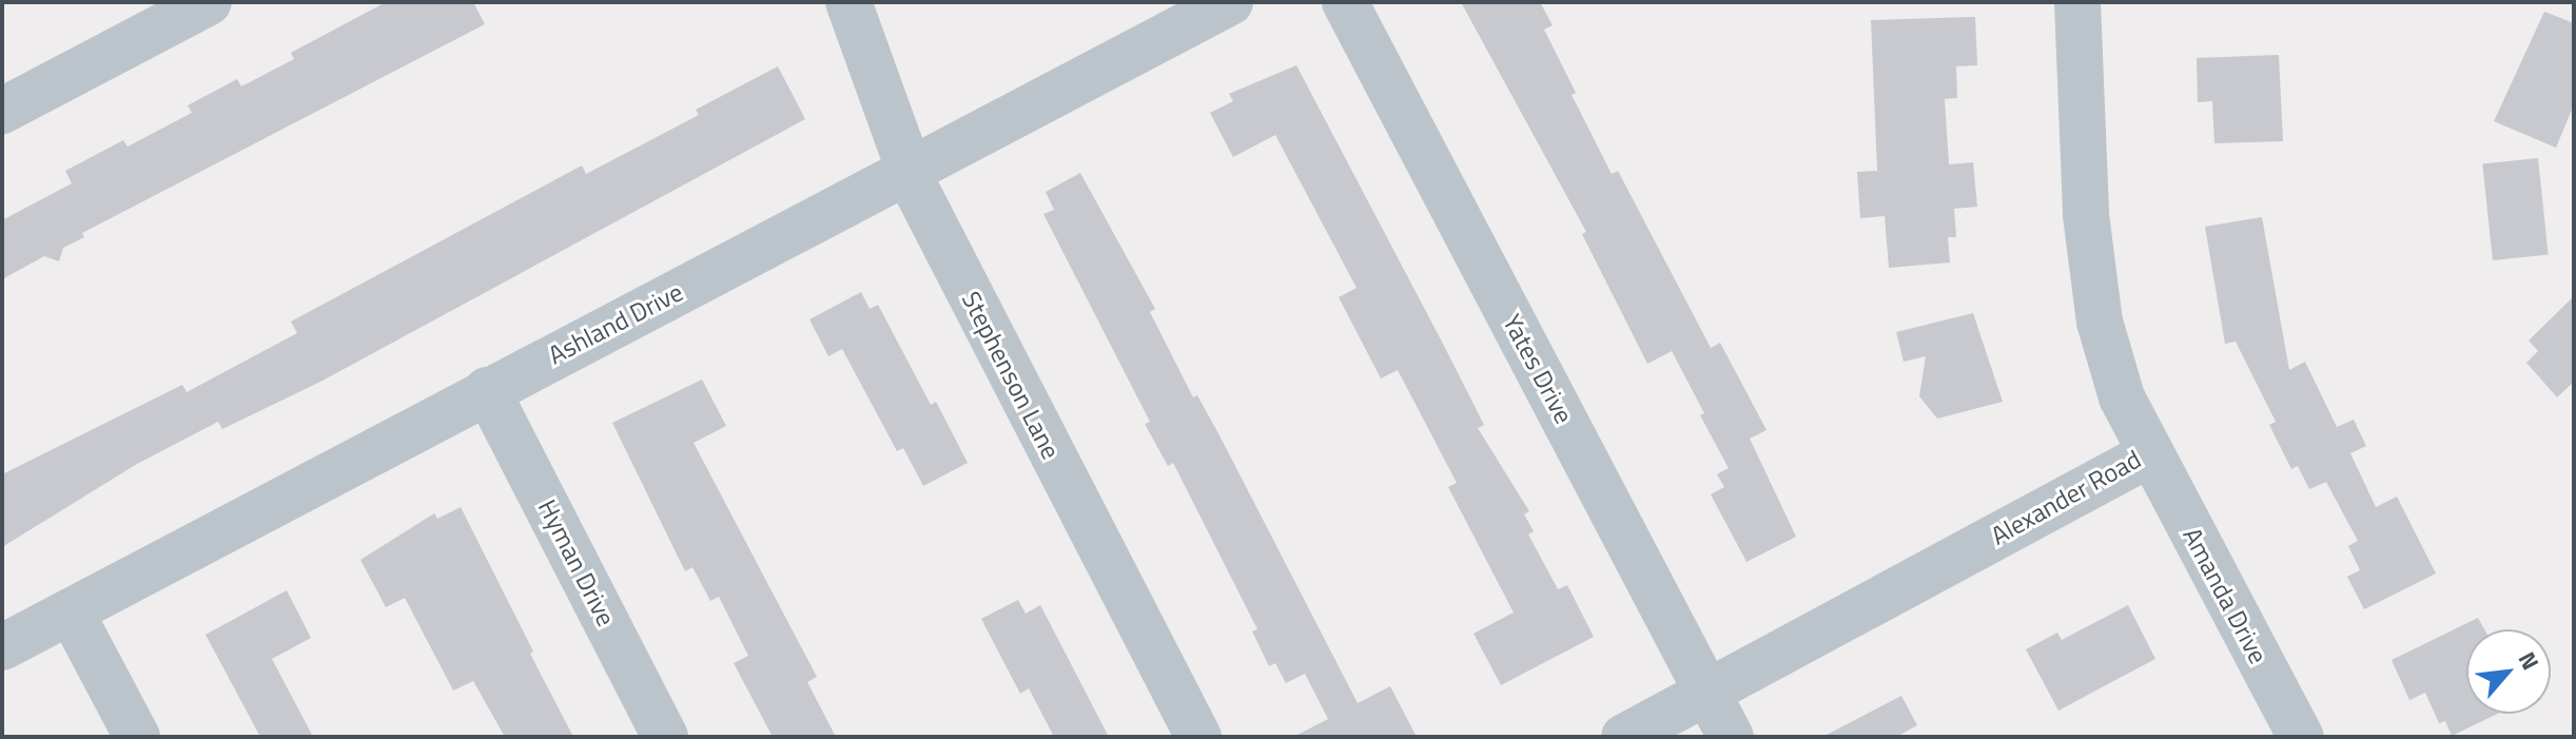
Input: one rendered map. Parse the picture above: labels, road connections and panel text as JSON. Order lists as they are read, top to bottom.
{
  "streets": {
    "street": [
      "Ashland Drive",
      "Yates Drive",
      "Stephenson Lane",
      "Alexander Road",
      "Hyman Drive",
      "Amanda Drive"
    ]
  },
  "crossings": [
    ["Ashland Drive", "Stephenson Lane"],
    ["Ashland Drive", "Hyman Drive"],
    ["Yates Drive", "Alexander Road"],
    ["Alexander Road", "Amanda Drive"]
  ],
  "north": "top right"
}
